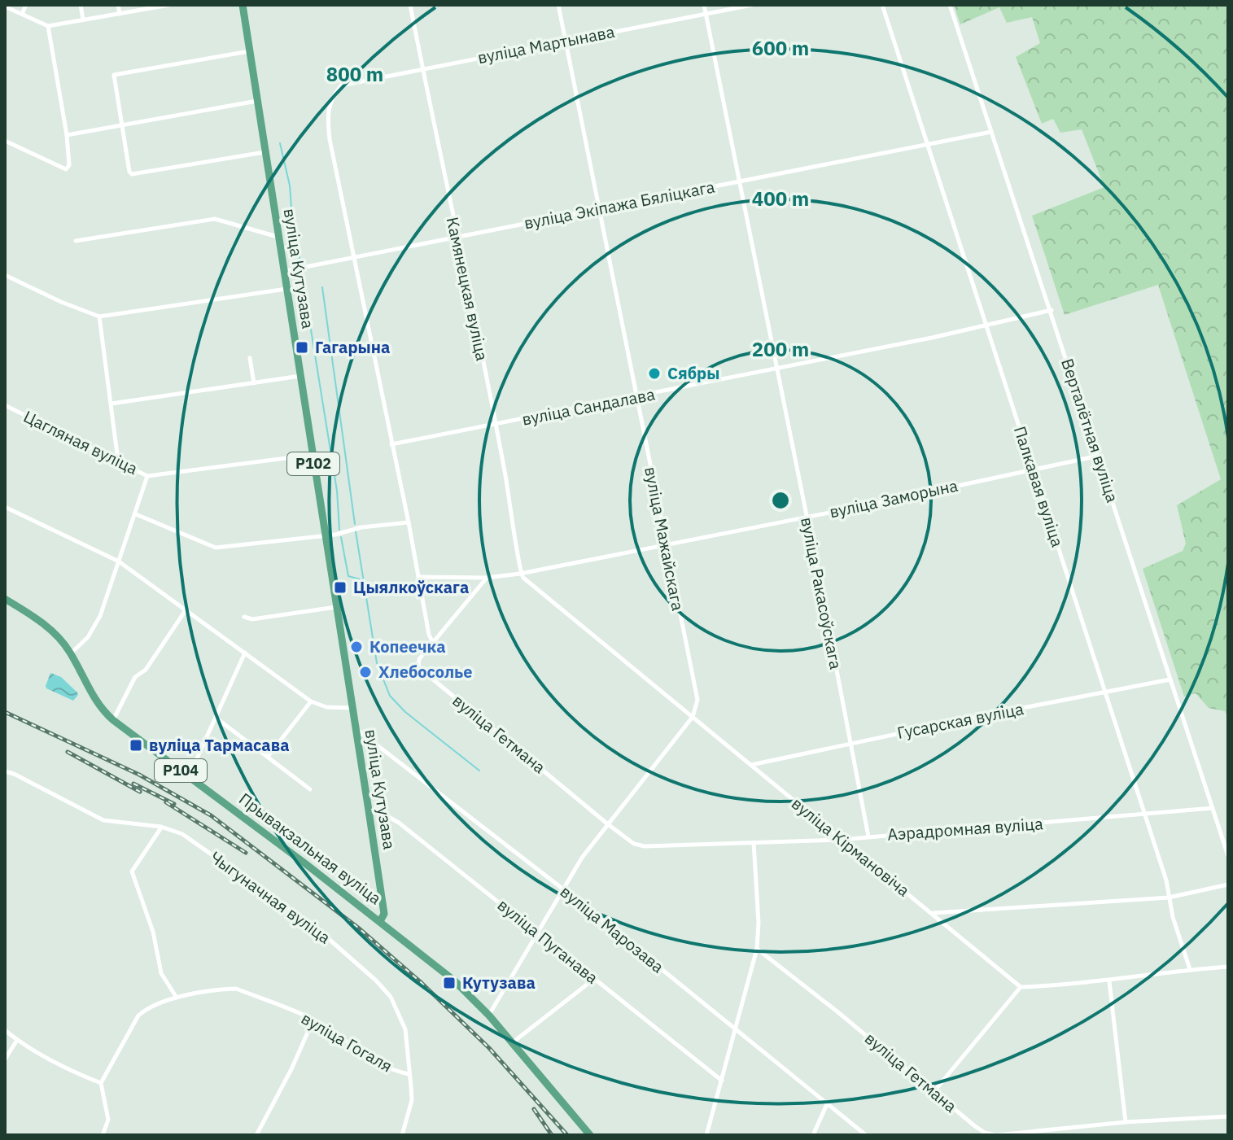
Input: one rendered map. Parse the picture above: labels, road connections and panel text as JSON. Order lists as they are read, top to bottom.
{
  "streets": {
    "main road": [
      "вуліца Кутузава",
      "Р102",
      "Р104",
      "Прывакзальная вуліца"
    ],
    "street": [
      "вуліца Мартынава",
      "вуліца Экіпажа Бяліцкага",
      "Камянецкая вуліца",
      "вуліца Сандалава",
      "Верталётная вуліца",
      "Цагляная вуліца",
      "Палкавая вуліца",
      "вуліца Заморына",
      "вуліца Мажайскага",
      "вуліца Ракасоўскага",
      "Гусарская вуліца",
      "вуліца Гетмана",
      "Аэрадромная вуліца",
      "вуліца Кірмановіча",
      "Чыгуначная вуліца",
      "вуліца Марозава",
      "вуліца Пуганава",
      "вуліца Гогаля"
    ]
  },
  "crossings": [
    ["вуліца Мартынава", "вуліца Экіпажа Бяліцкага"],
    ["вуліца Мартынава", "Камянецкая вуліца"],
    ["вуліца Мартынава", "вуліца Мажайскага"],
    ["вуліца Мартынава", "вуліца Ракасоўскага"],
    ["вуліца Экіпажа Бяліцкага", "вуліца Кутузава"],
    ["вуліца Экіпажа Бяліцкага", "Камянецкая вуліца"],
    ["вуліца Экіпажа Бяліцкага", "Верталётная вуліца"],
    ["вуліца Экіпажа Бяліцкага", "Палкавая вуліца"],
    ["вуліца Экіпажа Бяліцкага", "вуліца Мажайскага"],
    ["вуліца Экіпажа Бяліцкага", "вуліца Ракасоўскага"],
    ["вуліца Кутузава", "Цагляная вуліца"],
    ["вуліца Кутузава", "Прывакзальная вуліца"],
    ["вуліца Кутузава", "вуліца Марозава"],
    ["вуліца Кутузава", "вуліца Пуганава"],
    ["Камянецкая вуліца", "вуліца Сандалава"],
    ["Камянецкая вуліца", "вуліца Заморына"],
    ["Камянецкая вуліца", "вуліца Кірмановіча"],
    ["вуліца Сандалава", "Верталётная вуліца"],
    ["вуліца Сандалава", "Палкавая вуліца"],
    ["вуліца Сандалава", "вуліца Мажайскага"],
    ["вуліца Сандалава", "вуліца Ракасоўскага"],
    ["Верталётная вуліца", "вуліца Заморына"],
    ["Верталётная вуліца", "Гусарская вуліца"],
    ["Верталётная вуліца", "Аэрадромная вуліца"],
    ["Палкавая вуліца", "вуліца Заморына"],
    ["Палкавая вуліца", "Гусарская вуліца"],
    ["Палкавая вуліца", "Аэрадромная вуліца"],
    ["вуліца Заморына", "вуліца Мажайскага"],
    ["вуліца Заморына", "вуліца Ракасоўскага"],
    ["вуліца Заморына", "вуліца Гетмана"],
    ["вуліца Заморына", "вуліца Кірмановіча"],
    ["вуліца Мажайскага", "вуліца Кірмановіча"],
    ["вуліца Ракасоўскага", "Гусарская вуліца"],
    ["вуліца Ракасоўскага", "Аэрадромная вуліца"],
    ["Гусарская вуліца", "вуліца Кірмановіча"],
    ["вуліца Гетмана", "Аэрадромная вуліца"],
    ["Аэрадромная вуліца", "вуліца Кірмановіча"],
    ["Чыгуначная вуліца", "вуліца Гогаля"]
  ],
  "places": {
    "transit": [
      "Гагарына",
      "Цыялкоўскага",
      "вуліца Тармасава",
      "Кутузава"
    ],
    "other": ["Сябры", "Копеечка", "Хлебосолье"]
  },
  "rings": [
    "600 m",
    "800 m",
    "400 m",
    "200 m"
  ]
}
